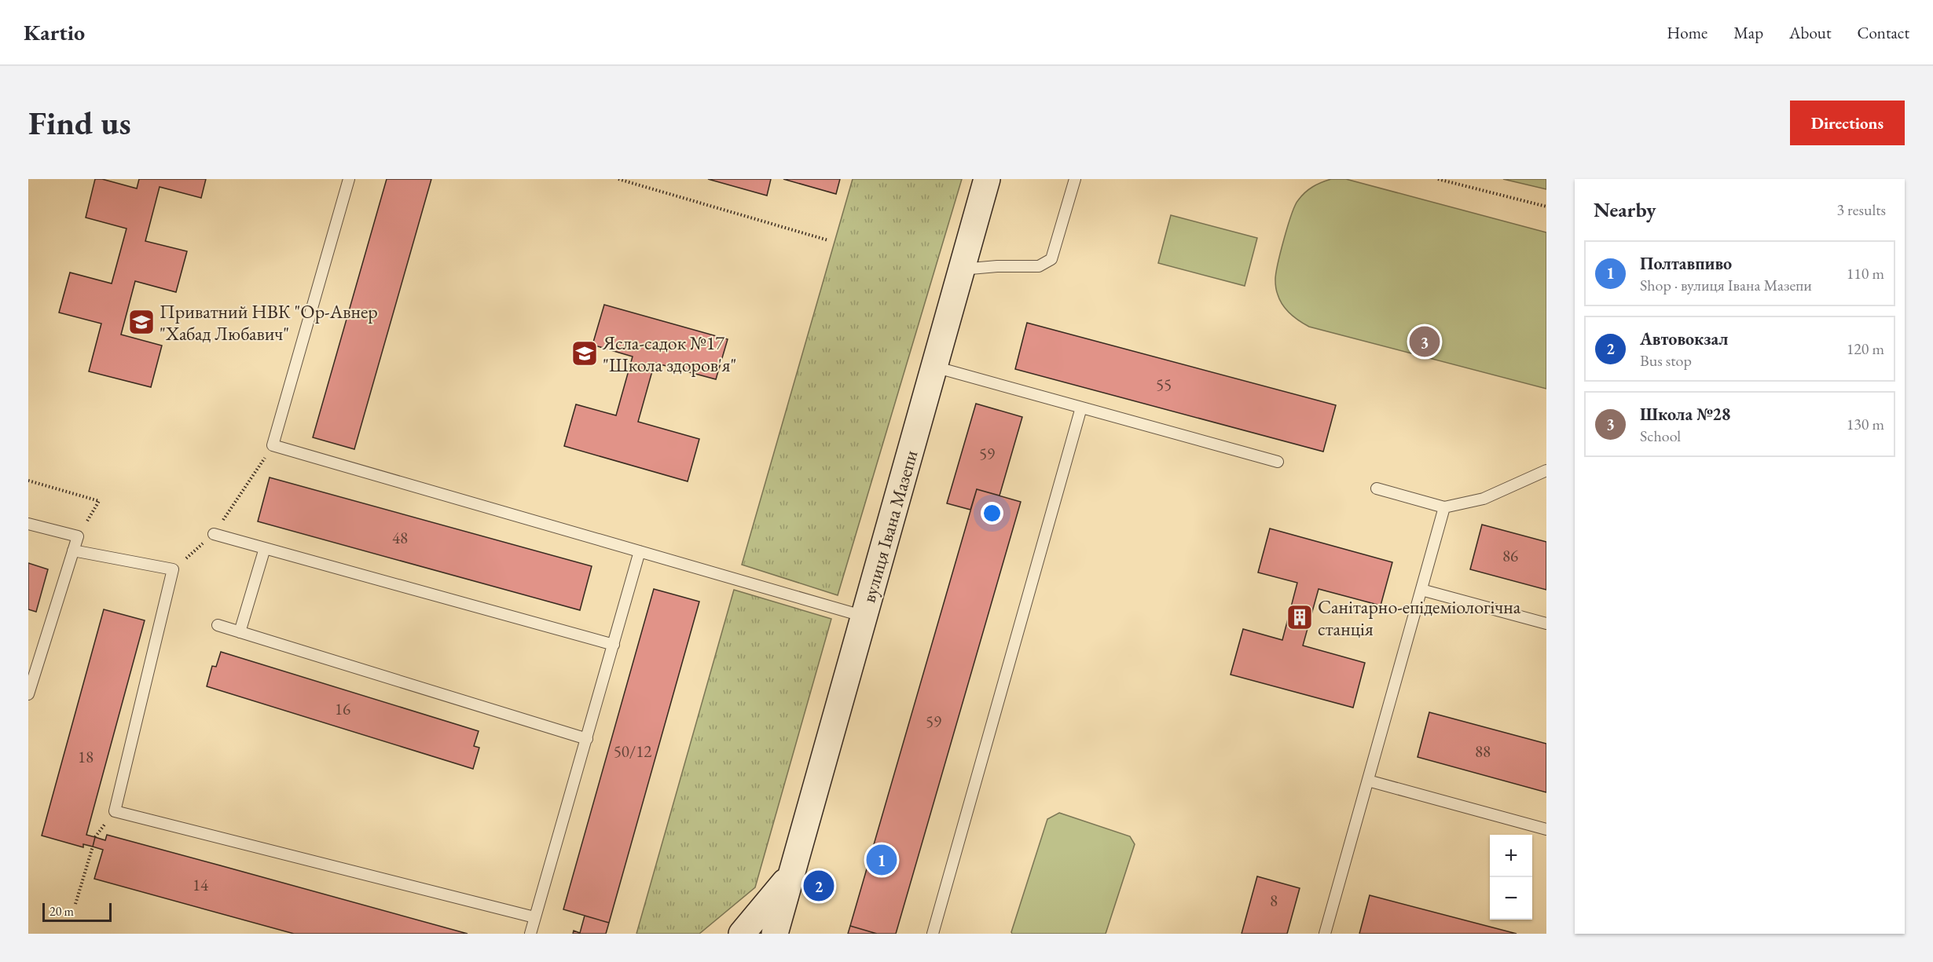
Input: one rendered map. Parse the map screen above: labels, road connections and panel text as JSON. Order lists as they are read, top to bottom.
{
  "streets": {
    "main road": ["вулиця Івана Мазепи"]
  },
  "places": {
    "school or university": ["Приватний НВК \"Ор-Авнер \"Хабад Любавич\"", "Ясла-садок №17 \"Школа здоров'я\""],
    "building": ["Санітарно-епідеміологічна станція"]
  },
  "house_numbers": [
    "55",
    "59",
    "48",
    "86",
    "16",
    "59",
    "50/12",
    "88",
    "18",
    "14",
    "8"
  ],
  "scale_bar": "20 m",
  "page": {
    "header": "Kartio",
    "nav": [
      "Home",
      "Map",
      "About",
      "Contact"
    ],
    "buttons": "Directions",
    "title": "Find us",
    "heading": ["Nearby", "3 results"],
    "list": [
      {
        "mark": "1",
        "name": "Полтавпиво",
        "note": "Shop · вулиця Івана Мазепи",
        "value": "110 m"
      },
      {
        "mark": "2",
        "name": "Автовокзал",
        "note": "Bus stop",
        "value": "120 m"
      },
      {
        "mark": "3",
        "name": "Школа №28",
        "note": "School",
        "value": "130 m"
      }
    ],
    "pins": ["3", "1", "2"],
    "map_buttons": ["+", "−"],
    "scale": "20 m"
  }
}
